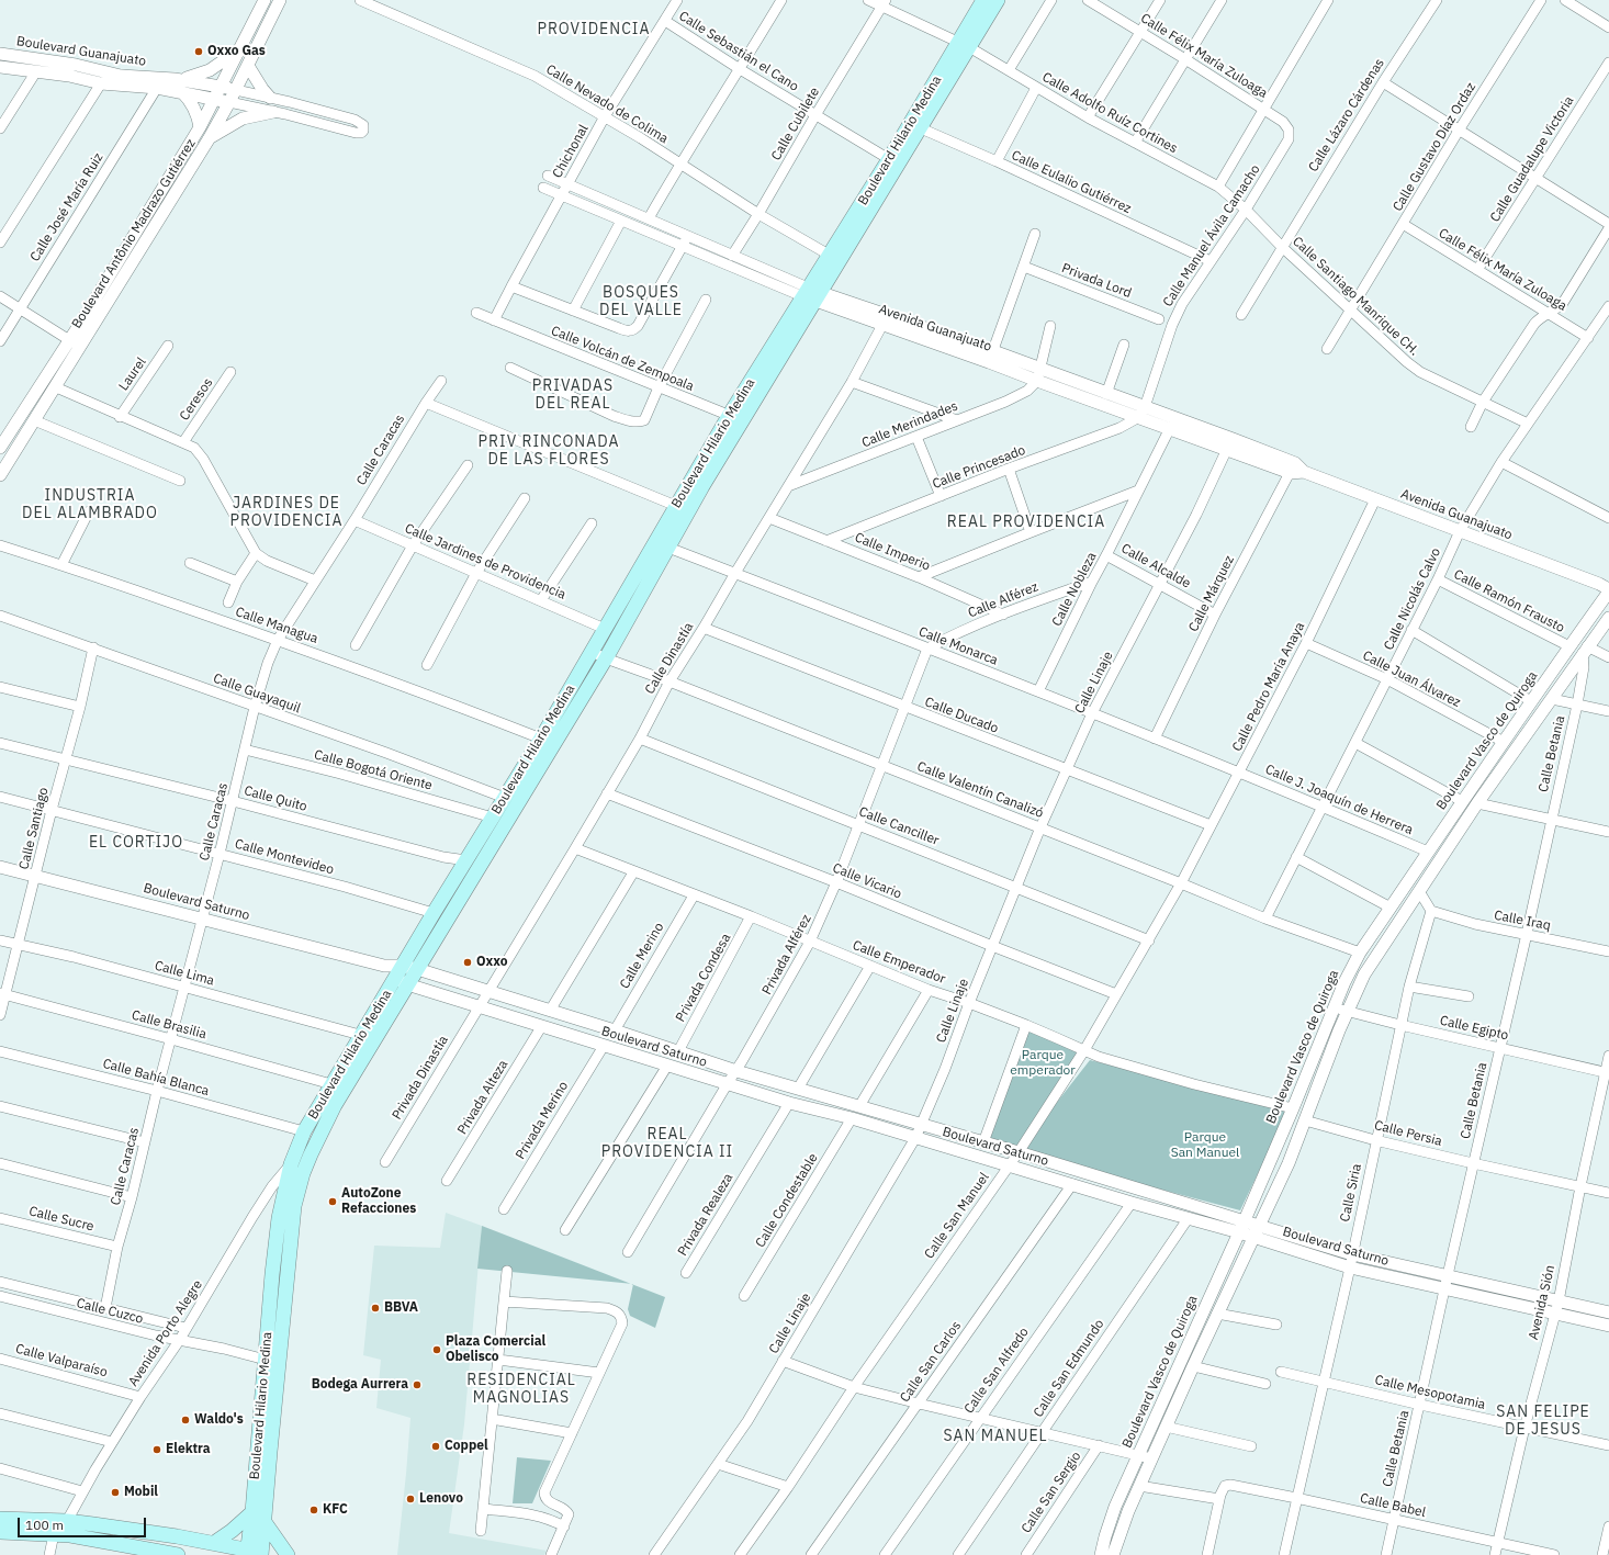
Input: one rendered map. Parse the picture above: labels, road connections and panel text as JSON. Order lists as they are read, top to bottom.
{
  "streets": {
    "main road": ["Boulevard Hilario Medina"],
    "street": [
      "Boulevard Guanajuato",
      "Calle Sebastián el Cano",
      "Calle Félix María Zuloaga",
      "Calle Nevado de Colima",
      "Calle Adolfo Ruíz Cortines",
      "Calle Lázaro Cárdenas",
      "Calle Cubilete",
      "Calle Gustavo Díaz Ordaz",
      "Chichonal",
      "Calle Guadalupe Victoria",
      "Calle Eulalio Gutiérrez",
      "Calle José María Ruiz",
      "Boulevard Antônio Madrazo Gutiérrez",
      "Calle Manuel Ávila Camacho",
      "Privada Lord",
      "Calle Santiago Manrique CH.",
      "Avenida Guanajuato",
      "Calle Volcán de Zempoala",
      "Laurel",
      "Ceresos",
      "Calle Merindades",
      "Calle Caracas",
      "Calle Princesado",
      "Calle Imperio",
      "Calle Jardines de Providencia",
      "Calle Alcalde",
      "Calle Nobleza",
      "Calle Márquez",
      "Calle Nicolás Calvo",
      "Calle Alférez",
      "Calle Ramón Frausto",
      "Calle Managua",
      "Calle Monarca",
      "Calle Dinastía",
      "Calle Juan Álvarez",
      "Calle Linaje",
      "Calle Pedro María Anaya",
      "Calle Guayaquil",
      "Calle Ducado",
      "Boulevard Vasco de Quiroga",
      "Calle Betania",
      "Calle Bogotá Oriente",
      "Calle Valentín Canalizó",
      "Calle Quito",
      "Calle J. Joaquín de Herrera",
      "Calle Canciller",
      "Calle Santiago",
      "Calle Montevideo",
      "Calle Vicario",
      "Boulevard Saturno",
      "Calle Iraq",
      "Privada Alférez",
      "Calle Merino",
      "Calle Emperador",
      "Calle Lima",
      "Privada Condesa",
      "Calle Brasilia",
      "Calle Egipto",
      "Calle Bahía Blanca",
      "Privada Dinastía",
      "Privada Alteza",
      "Privada Merino",
      "Calle Persia",
      "Calle Siria",
      "Calle Condestable",
      "Privada Realeza",
      "Calle San Manuel",
      "Calle Sucre",
      "Avenida Sión",
      "Calle Cuzco",
      "Avenida Porto Alegre",
      "Calle Valparaíso",
      "Calle San Carlos",
      "Calle San Edmundo",
      "Calle San Alfredo",
      "Calle Mesopotamia",
      "Calle San Sergio",
      "Calle Babel"
    ]
  },
  "crossings": [
    ["Boulevard Guanajuato", "Calle José María Ruiz"],
    ["Boulevard Guanajuato", "Boulevard Antônio Madrazo Gutiérrez"],
    ["Calle Sebastián el Cano", "Calle Cubilete"],
    ["Calle Sebastián el Cano", "Boulevard Hilario Medina"],
    ["Calle Sebastián el Cano", "Chichonal"],
    ["Calle Félix María Zuloaga", "Calle Gustavo Díaz Ordaz"],
    ["Calle Félix María Zuloaga", "Calle Guadalupe Victoria"],
    ["Calle Félix María Zuloaga", "Calle Manuel Ávila Camacho"],
    ["Calle Félix María Zuloaga", "Calle Nicolás Calvo"],
    ["Calle Nevado de Colima", "Calle Cubilete"],
    ["Calle Nevado de Colima", "Boulevard Hilario Medina"],
    ["Calle Nevado de Colima", "Chichonal"],
    ["Calle Adolfo Ruíz Cortines", "Calle Cubilete"],
    ["Calle Adolfo Ruíz Cortines", "Boulevard Hilario Medina"],
    ["Calle Adolfo Ruíz Cortines", "Calle Manuel Ávila Camacho"],
    ["Calle Adolfo Ruíz Cortines", "Calle Santiago Manrique CH."],
    ["Calle Lázaro Cárdenas", "Calle Santiago Manrique CH."],
    ["Calle Cubilete", "Avenida Guanajuato"],
    ["Boulevard Hilario Medina", "Calle Eulalio Gutiérrez"],
    ["Boulevard Hilario Medina", "Avenida Guanajuato"],
    ["Boulevard Hilario Medina", "Calle Volcán de Zempoala"],
    ["Boulevard Hilario Medina", "Calle Jardines de Providencia"],
    ["Boulevard Hilario Medina", "Calle Managua"],
    ["Boulevard Hilario Medina", "Calle Monarca"],
    ["Boulevard Hilario Medina", "Calle Guayaquil"],
    ["Boulevard Hilario Medina", "Calle Bogotá Oriente"],
    ["Boulevard Hilario Medina", "Calle Valentín Canalizó"],
    ["Boulevard Hilario Medina", "Calle Quito"],
    ["Boulevard Hilario Medina", "Calle Montevideo"],
    ["Boulevard Hilario Medina", "Boulevard Saturno"],
    ["Boulevard Hilario Medina", "Calle Lima"],
    ["Boulevard Hilario Medina", "Calle Brasilia"],
    ["Boulevard Hilario Medina", "Calle Bahía Blanca"],
    ["Boulevard Hilario Medina", "Calle Cuzco"],
    ["Boulevard Hilario Medina", "Avenida Porto Alegre"],
    ["Calle Gustavo Díaz Ordaz", "Calle Santiago Manrique CH."],
    ["Chichonal", "Avenida Guanajuato"],
    ["Chichonal", "Calle Volcán de Zempoala"],
    ["Calle Eulalio Gutiérrez", "Calle Manuel Ávila Camacho"],
    ["Calle Manuel Ávila Camacho", "Calle Santiago Manrique CH."],
    ["Calle Manuel Ávila Camacho", "Avenida Guanajuato"],
    ["Calle Manuel Ávila Camacho", "Calle Princesado"],
    ["Calle Santiago Manrique CH.", "Calle Nicolás Calvo"],
    ["Avenida Guanajuato", "Calle Merindades"],
    ["Avenida Guanajuato", "Calle Princesado"],
    ["Avenida Guanajuato", "Calle Nobleza"],
    ["Avenida Guanajuato", "Calle Márquez"],
    ["Avenida Guanajuato", "Calle Nicolás Calvo"],
    ["Avenida Guanajuato", "Calle Dinastía"],
    ["Avenida Guanajuato", "Calle Linaje"],
    ["Avenida Guanajuato", "Calle Pedro María Anaya"],
    ["Avenida Guanajuato", "Boulevard Vasco de Quiroga"],
    ["Calle Merindades", "Calle Dinastía"],
    ["Calle Caracas", "Calle Jardines de Providencia"],
    ["Calle Caracas", "Calle Managua"],
    ["Calle Caracas", "Calle Guayaquil"],
    ["Calle Caracas", "Calle Bogotá Oriente"],
    ["Calle Caracas", "Calle Quito"],
    ["Calle Caracas", "Calle Montevideo"],
    ["Calle Caracas", "Boulevard Saturno"],
    ["Calle Caracas", "Calle Lima"],
    ["Calle Caracas", "Calle Brasilia"],
    ["Calle Caracas", "Calle Bahía Blanca"],
    ["Calle Caracas", "Calle Sucre"],
    ["Calle Caracas", "Calle Cuzco"],
    ["Calle Princesado", "Calle Imperio"],
    ["Calle Imperio", "Calle Alférez"],
    ["Calle Imperio", "Calle Dinastía"],
    ["Calle Alcalde", "Calle Nobleza"],
    ["Calle Alcalde", "Calle Márquez"],
    ["Calle Alcalde", "Calle Linaje"],
    ["Calle Nobleza", "Calle Alférez"],
    ["Calle Nobleza", "Calle Monarca"],
    ["Calle Márquez", "Calle Monarca"],
    ["Calle Nicolás Calvo", "Calle Ramón Frausto"],
    ["Calle Nicolás Calvo", "Calle Juan Álvarez"],
    ["Calle Nicolás Calvo", "Calle Valentín Canalizó"],
    ["Calle Nicolás Calvo", "Calle J. Joaquín de Herrera"],
    ["Calle Alférez", "Calle Monarca"],
    ["Calle Alférez", "Privada Alférez"],
    ["Calle Ramón Frausto", "Boulevard Vasco de Quiroga"],
    ["Calle Monarca", "Calle Dinastía"],
    ["Calle Monarca", "Calle Linaje"],
    ["Calle Monarca", "Calle Pedro María Anaya"],
    ["Calle Monarca", "Calle J. Joaquín de Herrera"],
    ["Calle Monarca", "Privada Alférez"],
    ["Calle Dinastía", "Calle Ducado"],
    ["Calle Dinastía", "Calle Valentín Canalizó"],
    ["Calle Dinastía", "Calle Canciller"],
    ["Calle Dinastía", "Calle Vicario"],
    ["Calle Dinastía", "Boulevard Saturno"],
    ["Calle Dinastía", "Calle Emperador"],
    ["Calle Dinastía", "Privada Dinastía"],
    ["Calle Juan Álvarez", "Calle Pedro María Anaya"],
    ["Calle Juan Álvarez", "Boulevard Vasco de Quiroga"],
    ["Calle Linaje", "Calle Ducado"],
    ["Calle Linaje", "Calle Valentín Canalizó"],
    ["Calle Linaje", "Calle Canciller"],
    ["Calle Linaje", "Calle Vicario"],
    ["Calle Linaje", "Boulevard Saturno"],
    ["Calle Linaje", "Calle Emperador"],
    ["Calle Pedro María Anaya", "Calle Ducado"],
    ["Calle Pedro María Anaya", "Calle Valentín Canalizó"],
    ["Calle Pedro María Anaya", "Calle J. Joaquín de Herrera"],
    ["Calle Pedro María Anaya", "Calle San Manuel"],
    ["Calle Guayaquil", "Calle Santiago"],
    ["Calle Ducado", "Privada Alférez"],
    ["Boulevard Vasco de Quiroga", "Calle Betania"],
    ["Boulevard Vasco de Quiroga", "Calle Valentín Canalizó"],
    ["Boulevard Vasco de Quiroga", "Calle J. Joaquín de Herrera"],
    ["Boulevard Vasco de Quiroga", "Boulevard Saturno"],
    ["Boulevard Vasco de Quiroga", "Calle Emperador"],
    ["Boulevard Vasco de Quiroga", "Calle Egipto"],
    ["Boulevard Vasco de Quiroga", "Calle Persia"],
    ["Calle Betania", "Boulevard Saturno"],
    ["Calle Betania", "Calle Iraq"],
    ["Calle Betania", "Calle Egipto"],
    ["Calle Betania", "Calle Persia"],
    ["Calle Betania", "Calle Mesopotamia"],
    ["Calle Betania", "Calle Babel"],
    ["Calle Valentín Canalizó", "Privada Alférez"],
    ["Calle Valentín Canalizó", "Calle San Manuel"],
    ["Calle Quito", "Calle Santiago"],
    ["Calle Canciller", "Privada Alférez"],
    ["Calle Canciller", "Calle San Manuel"],
    ["Calle Santiago", "Calle Montevideo"],
    ["Calle Santiago", "Boulevard Saturno"],
    ["Calle Santiago", "Calle Lima"],
    ["Calle Santiago", "Calle Brasilia"],
    ["Calle Vicario", "Privada Alférez"],
    ["Calle Vicario", "Calle San Manuel"],
    ["Boulevard Saturno", "Privada Alférez"],
    ["Boulevard Saturno", "Calle Merino"],
    ["Boulevard Saturno", "Privada Condesa"],
    ["Boulevard Saturno", "Privada Dinastía"],
    ["Boulevard Saturno", "Privada Alteza"],
    ["Boulevard Saturno", "Privada Merino"],
    ["Boulevard Saturno", "Calle Siria"],
    ["Boulevard Saturno", "Calle Condestable"],
    ["Boulevard Saturno", "Privada Realeza"],
    ["Boulevard Saturno", "Calle San Manuel"],
    ["Boulevard Saturno", "Avenida Sión"],
    ["Boulevard Saturno", "Calle San Carlos"],
    ["Boulevard Saturno", "Calle San Edmundo"],
    ["Boulevard Saturno", "Calle San Alfredo"],
    ["Calle Iraq", "Calle Siria"],
    ["Privada Alférez", "Calle Emperador"],
    ["Calle Merino", "Calle Emperador"],
    ["Calle Emperador", "Privada Condesa"],
    ["Calle Emperador", "Calle San Manuel"],
    ["Calle Egipto", "Calle Siria"],
    ["Calle Egipto", "Avenida Sión"],
    ["Calle Persia", "Calle Siria"],
    ["Calle Persia", "Avenida Sión"],
    ["Calle Siria", "Calle Mesopotamia"],
    ["Calle Siria", "Calle Babel"],
    ["Avenida Sión", "Calle Mesopotamia"],
    ["Avenida Sión", "Calle Babel"],
    ["Calle Cuzco", "Avenida Porto Alegre"],
    ["Avenida Porto Alegre", "Calle Valparaíso"]
  ],
  "districts": [
    "PROVIDENCIA",
    "BOSQUES DEL VALLE",
    "PRIVADAS DEL REAL",
    "PRIV RINCONADA DE LAS FLORES",
    "INDUSTRIA DEL ALAMBRADO",
    "JARDINES DE PROVIDENCIA",
    "REAL PROVIDENCIA",
    "EL CORTIJO",
    "REAL PROVIDENCIA II",
    "RESIDENCIAL MAGNOLIAS",
    "SAN FELIPE DE JESUS",
    "SAN MANUEL"
  ],
  "parks": ["Parque emperador", "Parque San Manuel"],
  "places": [
    "Oxxo Gas",
    "Oxxo",
    "AutoZone Refacciones",
    "BBVA",
    "Plaza Comercial Obelisco",
    "Bodega Aurrera",
    "Waldo's",
    "Coppel",
    "Elektra",
    "Mobil",
    "Lenovo",
    "KFC"
  ],
  "scale_bar": "100 m"
}
